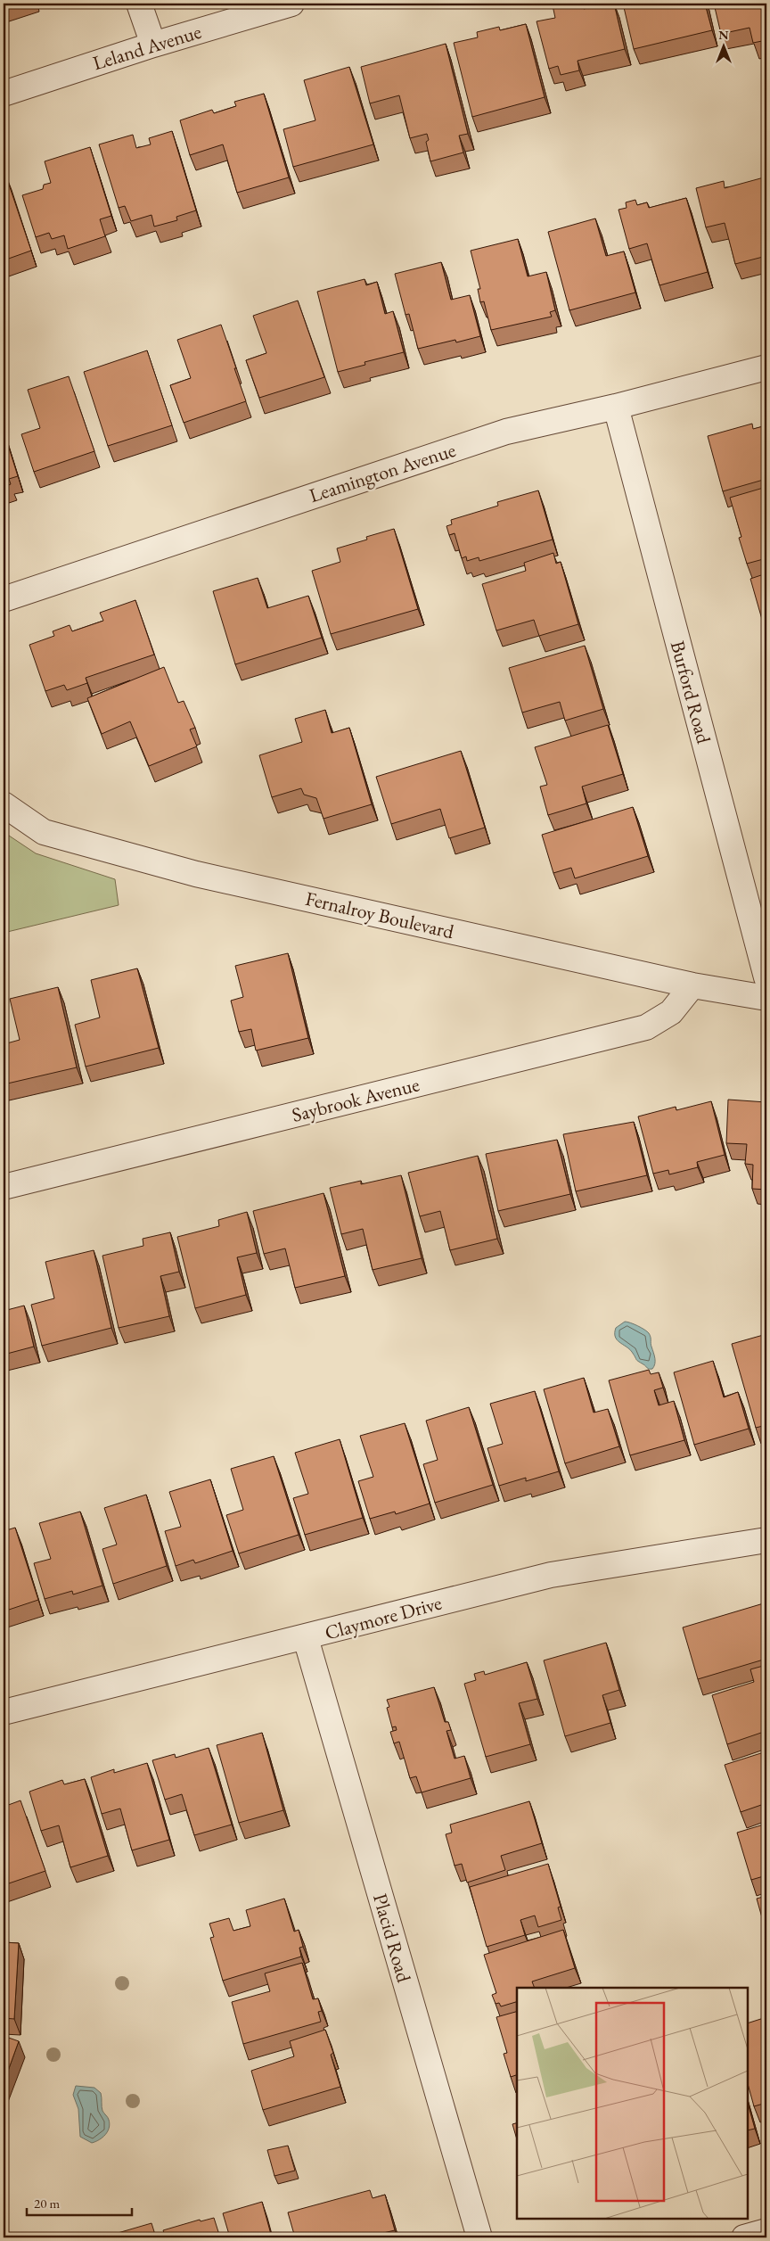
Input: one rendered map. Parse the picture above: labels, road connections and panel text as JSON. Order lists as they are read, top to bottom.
{
  "streets": {
    "street": [
      "Leland Avenue",
      "Leamington Avenue",
      "Burford Road",
      "Fernalroy Boulevard",
      "Saybrook Avenue",
      "Claymore Drive",
      "Placid Road"
    ]
  },
  "crossings": [
    ["Leamington Avenue", "Burford Road"],
    ["Fernalroy Boulevard", "Saybrook Avenue"],
    ["Claymore Drive", "Placid Road"]
  ],
  "scale_bar": "20 m",
  "north": "top"
}
